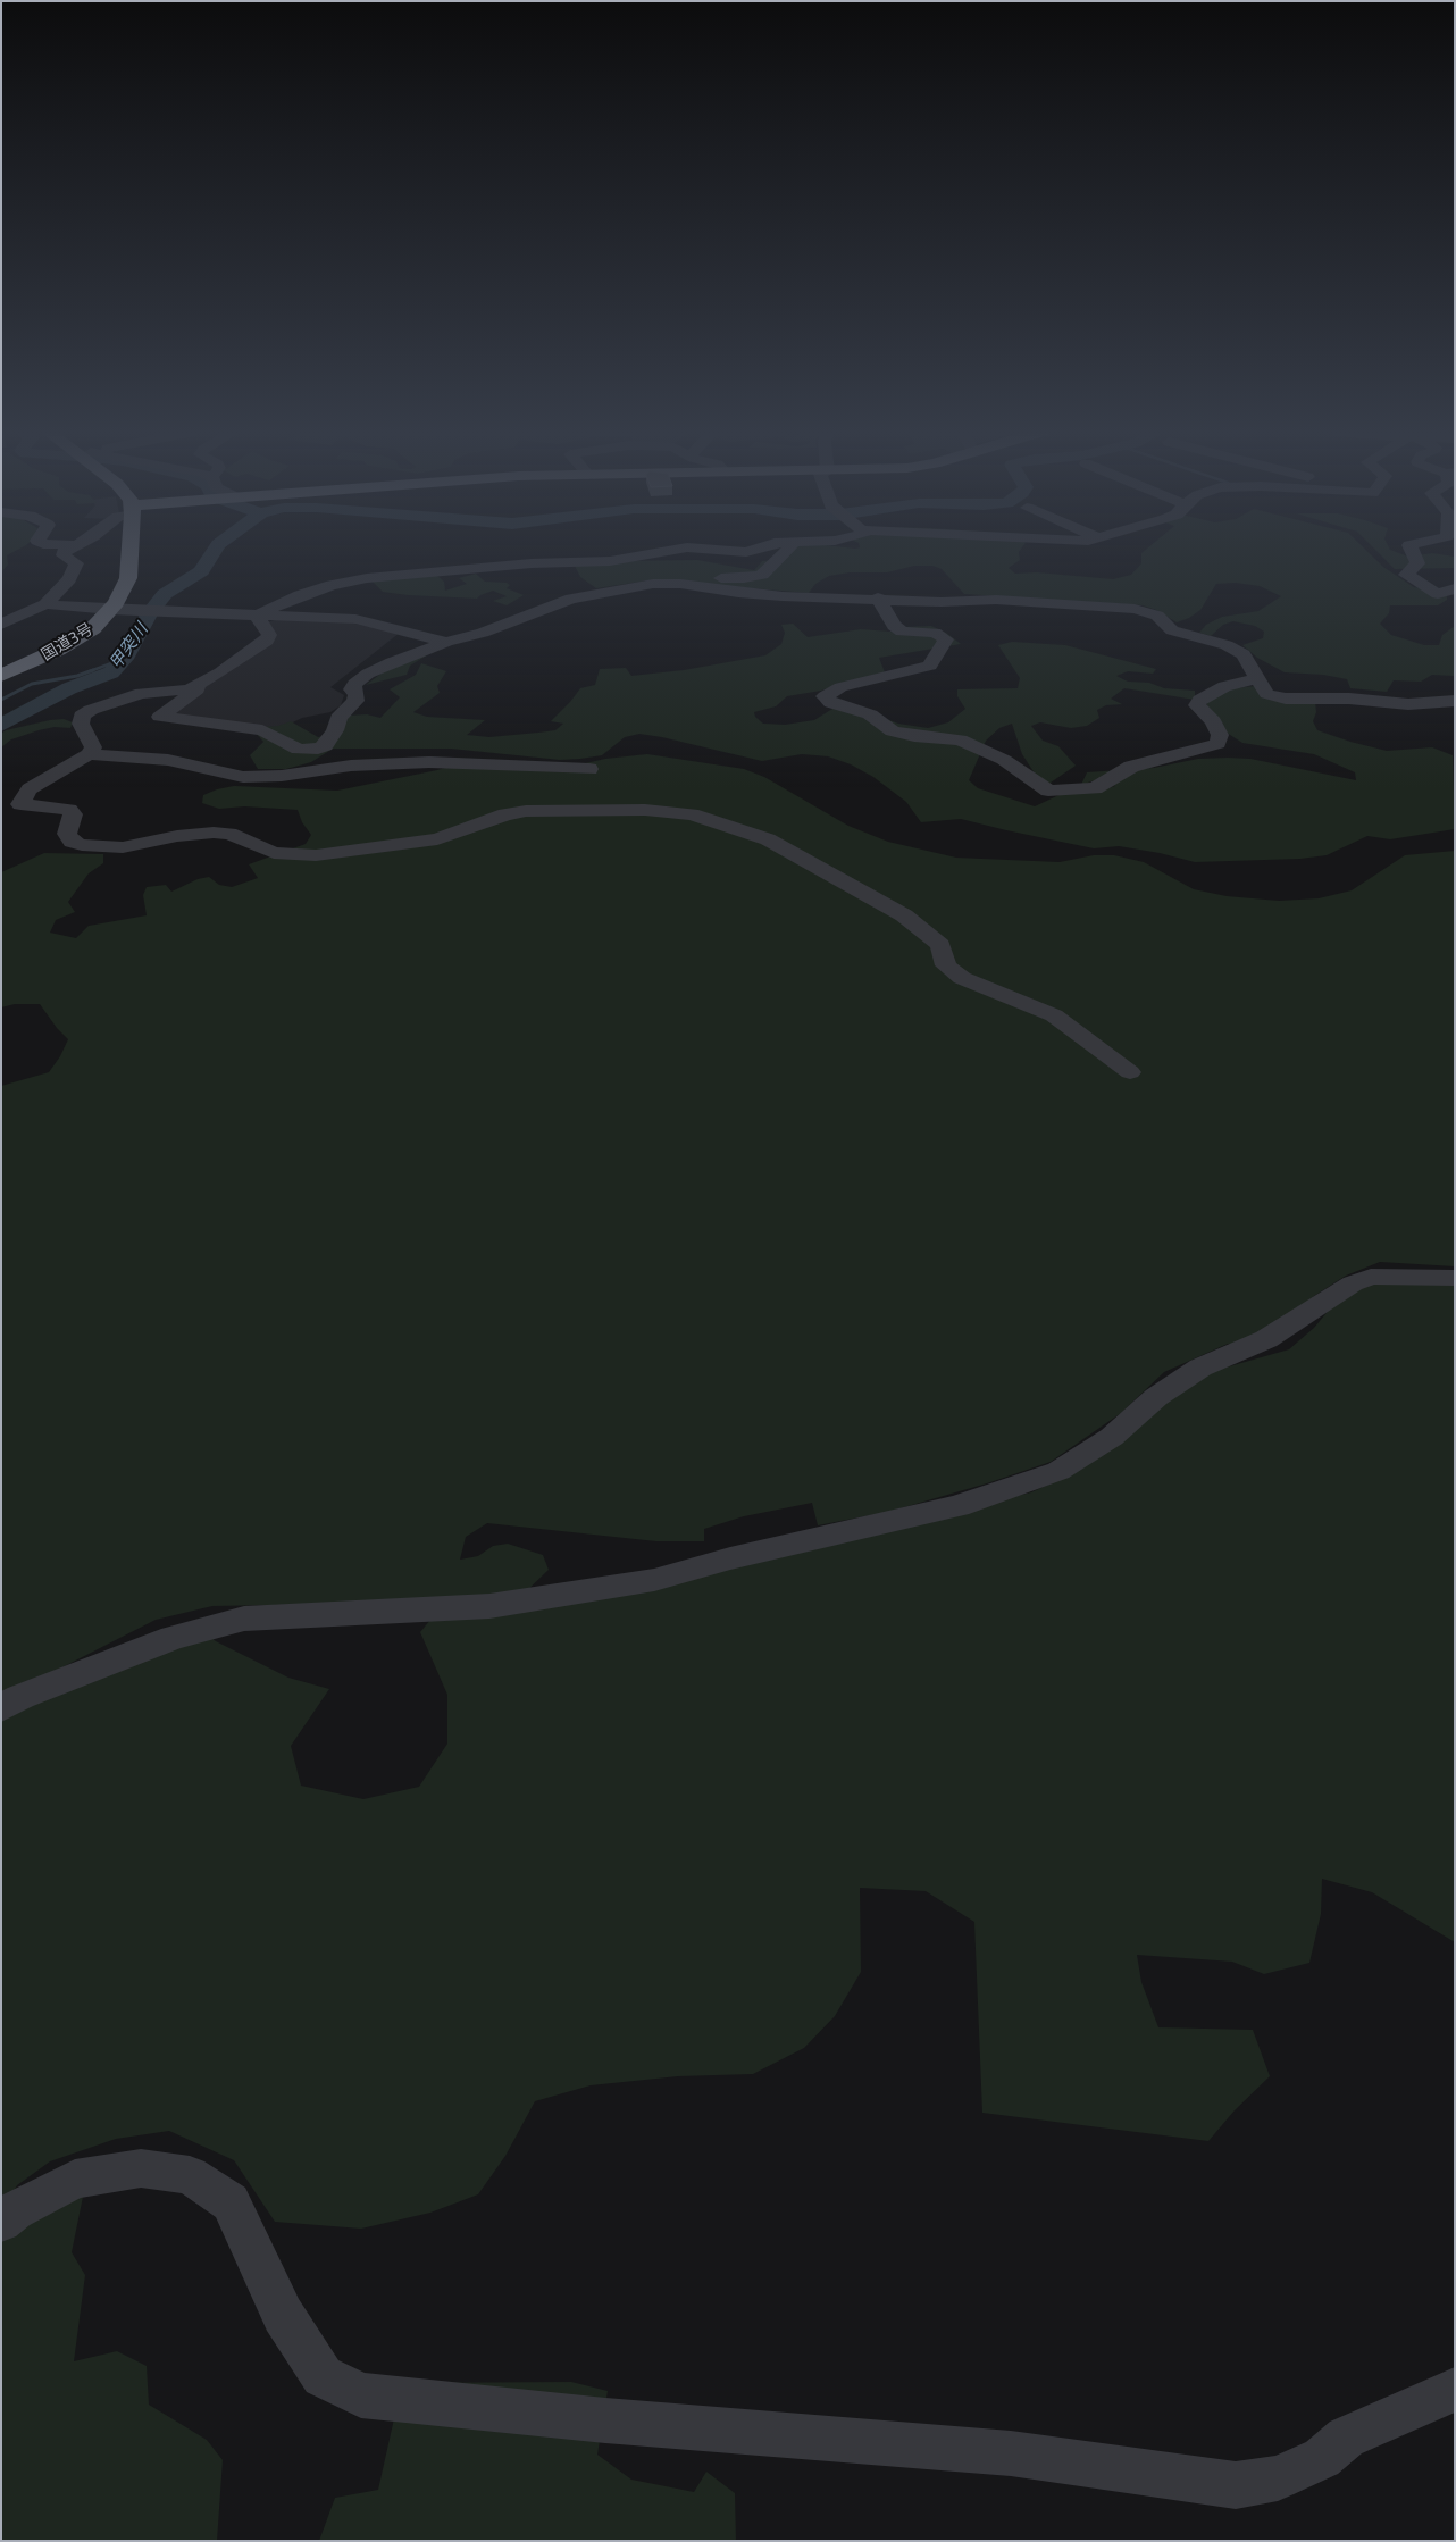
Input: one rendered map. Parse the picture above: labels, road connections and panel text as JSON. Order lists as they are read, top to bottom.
{
  "streets": {
    "highway": ["国道3号"]
  },
  "water": ["甲突川"]
}
